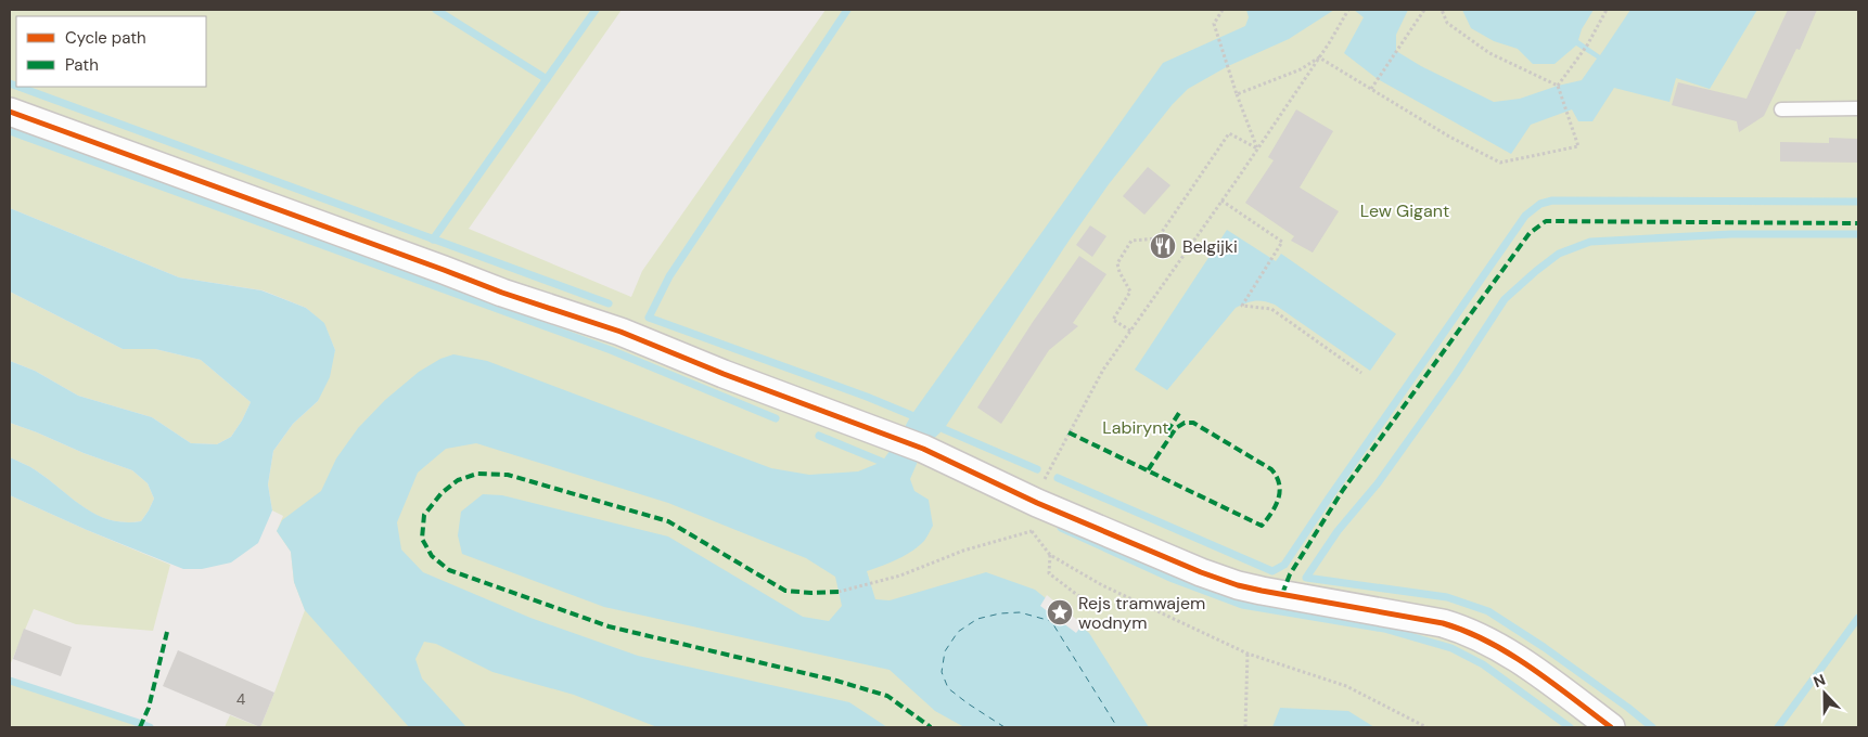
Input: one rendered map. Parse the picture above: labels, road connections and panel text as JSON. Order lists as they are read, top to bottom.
{
  "parks": ["Lew Gigant", "Labirynt"],
  "places": {
    "restaurant": ["Belgijki"],
    "place": ["Rejs tramwajem wodnym"]
  },
  "house_numbers": ["4"],
  "legend": ["Cycle path", "Path"],
  "north": "top"
}
